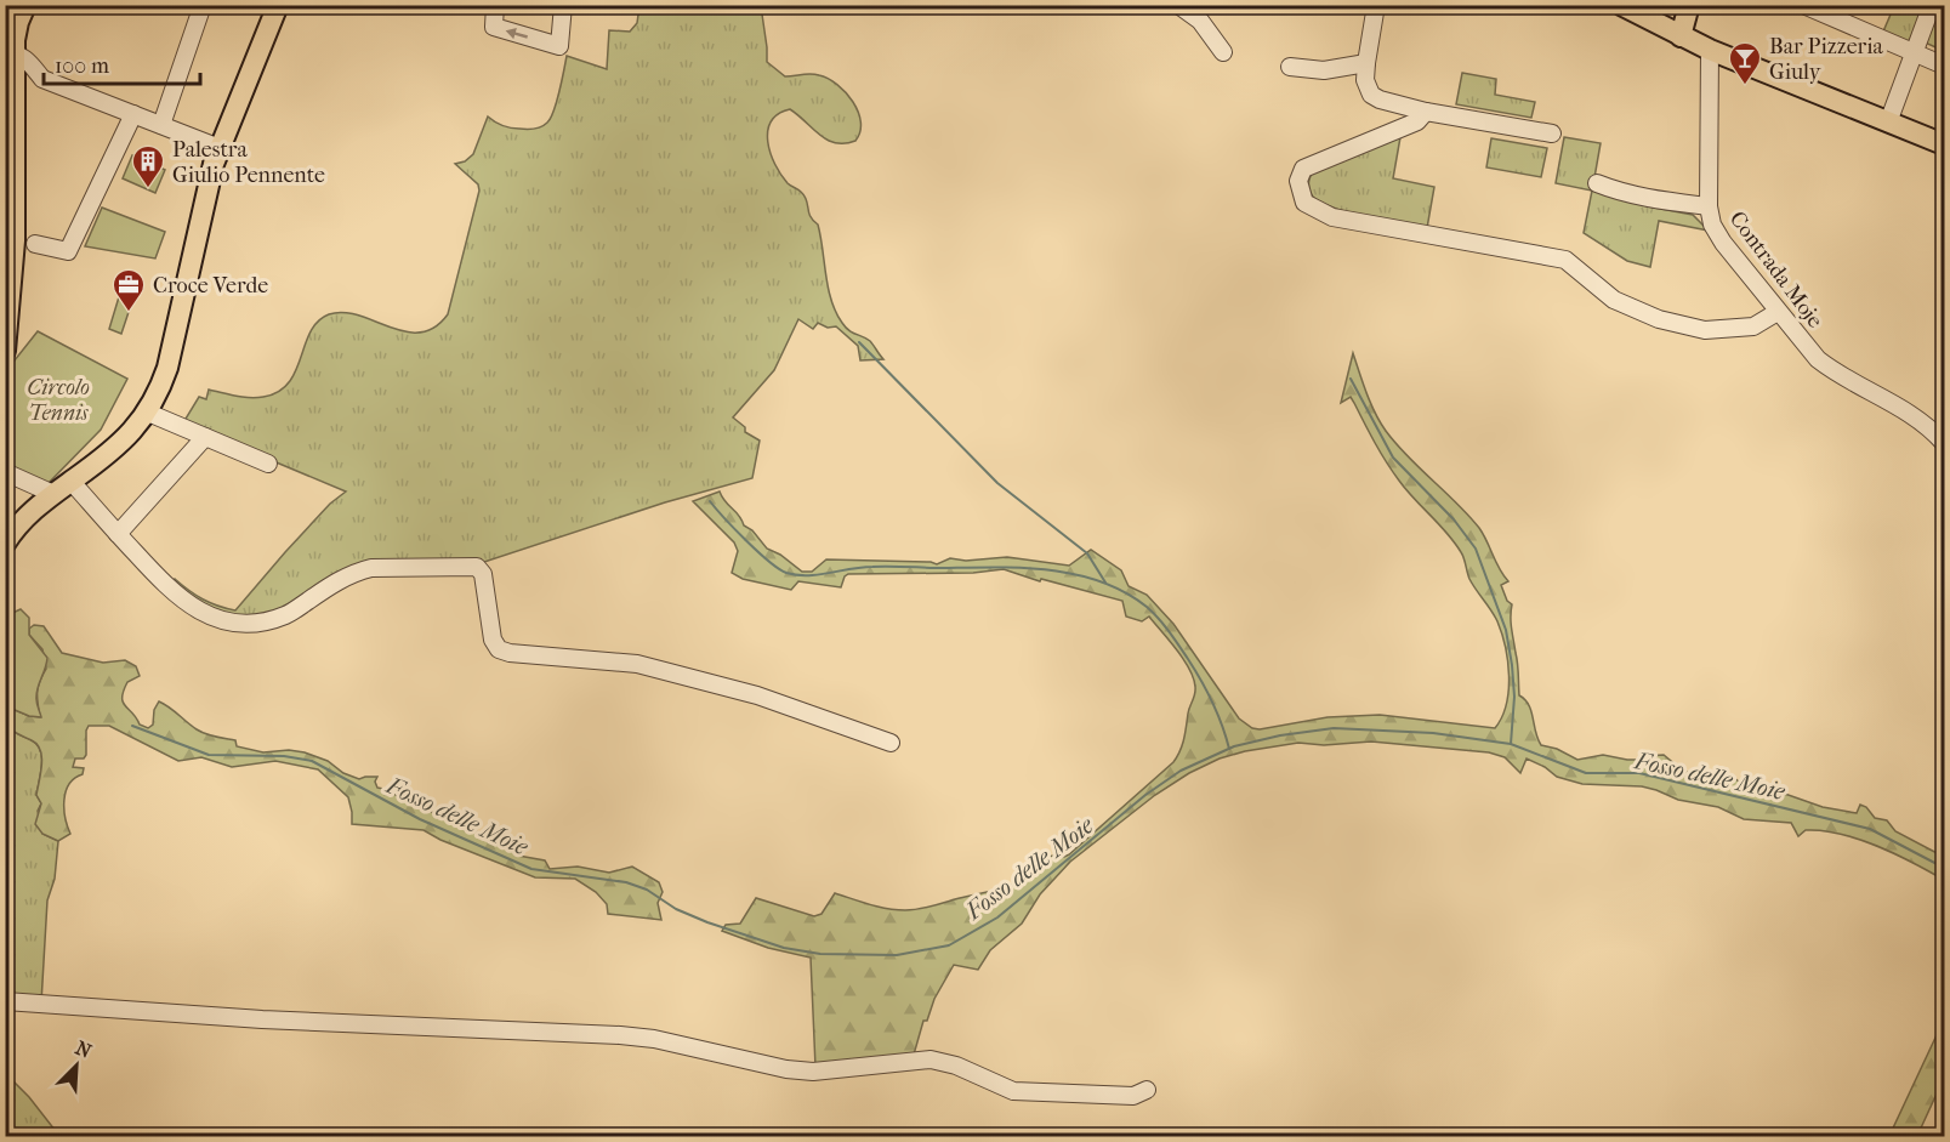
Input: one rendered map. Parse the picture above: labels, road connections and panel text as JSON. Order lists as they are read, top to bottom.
{
  "streets": {
    "street": ["Contrada Moje"]
  },
  "water": ["Fosso delle Moie"],
  "parks": ["Circolo Tennis"],
  "places": {
    "bar": ["Bar Pizzeria Giuly"],
    "building": ["Palestra Giulio Pennente"],
    "office": ["Croce Verde"]
  },
  "scale_bar": "100 m",
  "north": "top right"
}
